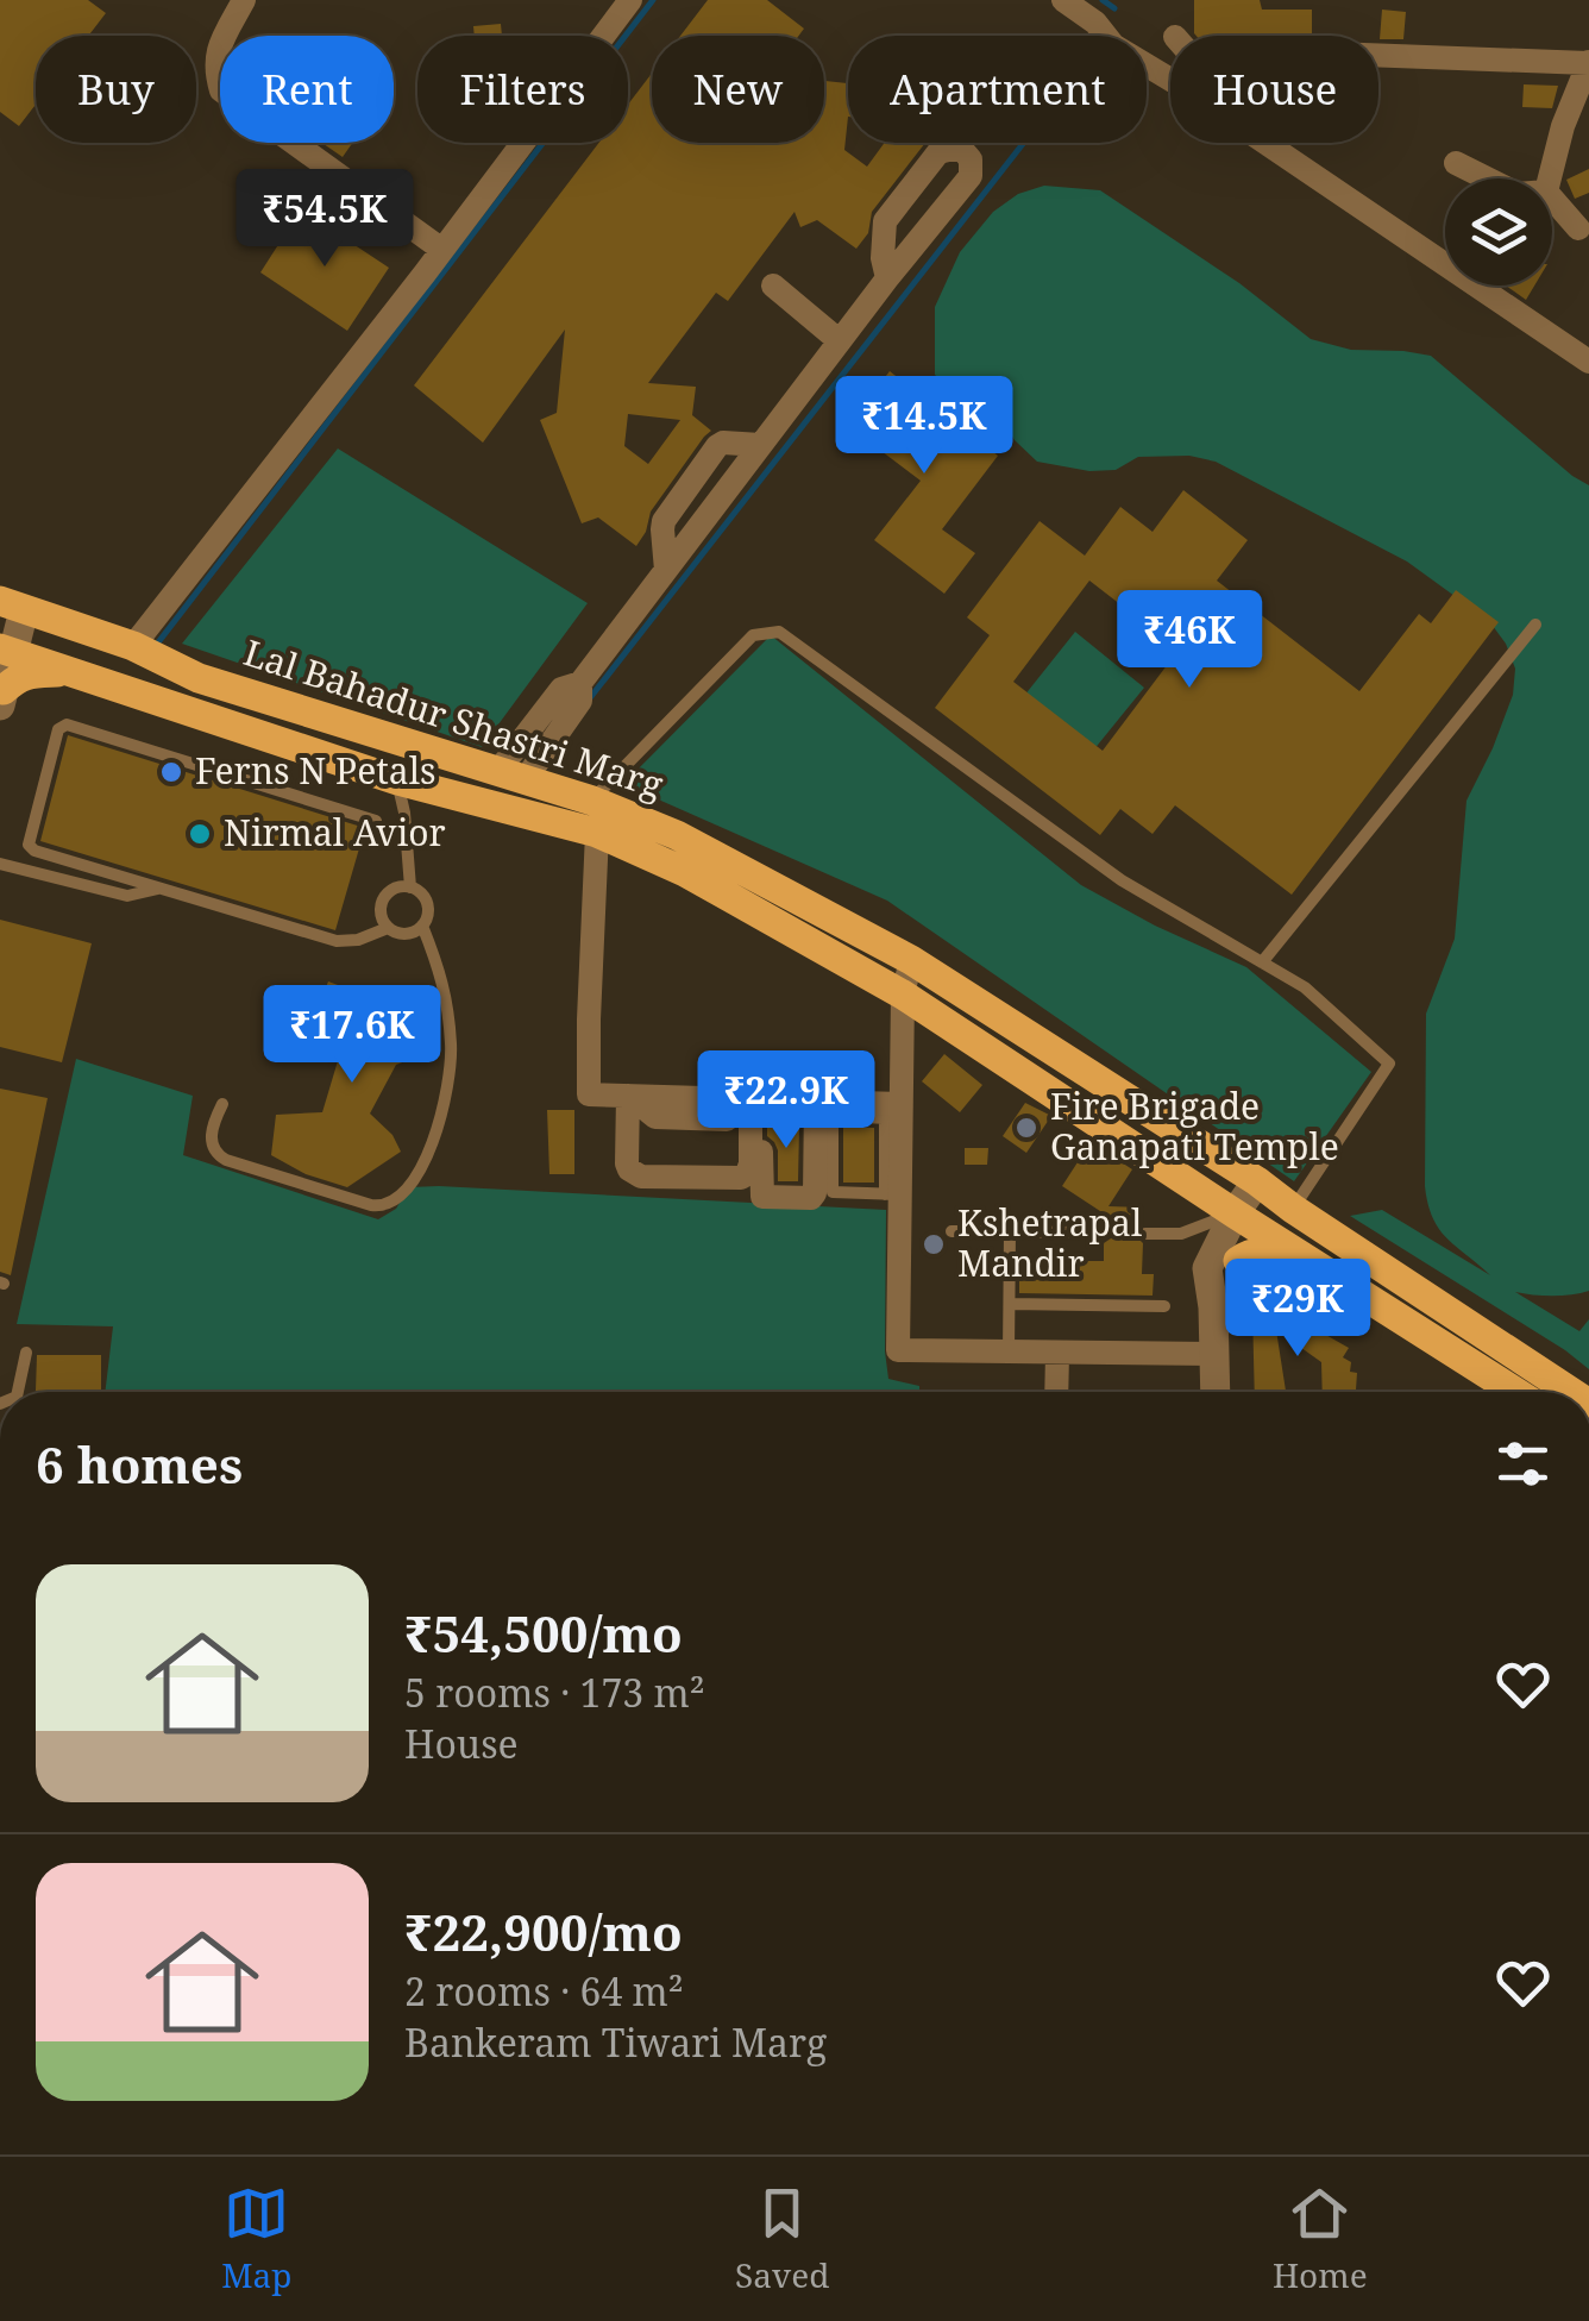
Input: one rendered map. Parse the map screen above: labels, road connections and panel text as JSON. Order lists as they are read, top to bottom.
{
  "streets": {
    "main road": ["Lal Bahadur Shastri Marg"]
  },
  "places": [
    "Ferns N Petals",
    "Nirmal Avior",
    "Fire Brigade Ganapati Temple",
    "Kshetrapal Mandir"
  ],
  "page": {
    "chip": [
      "Buy",
      "Rent",
      "Filters",
      "New",
      "Apartment",
      "House"
    ],
    "price": [
      "₹54.5K",
      "₹14.5K",
      "₹46K",
      "₹17.6K",
      "₹22.9K",
      "₹29K"
    ],
    "heading": "6 homes",
    "list": [
      {
        "name": "₹54,500/mo",
        "note": "5 rooms · 173 m² · House"
      },
      {
        "name": "₹22,900/mo",
        "note": "2 rooms · 64 m² · Bankeram Tiwari Marg"
      }
    ],
    "tabs": ["Map", "Saved", "Home"]
  }
}
